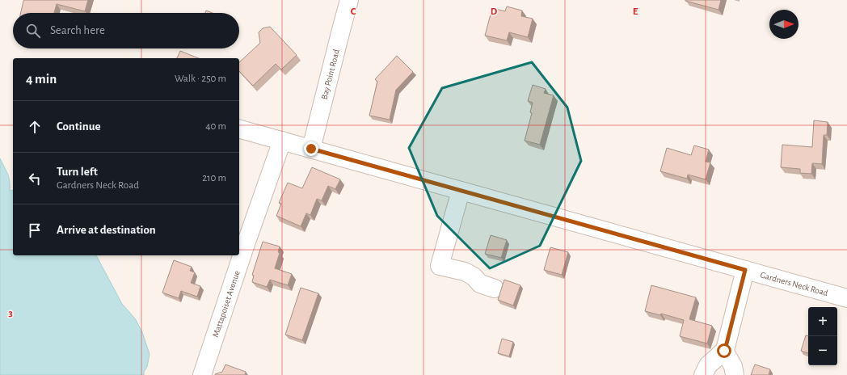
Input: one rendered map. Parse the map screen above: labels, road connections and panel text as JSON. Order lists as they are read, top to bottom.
{
  "streets": {
    "street": ["Bay Point Road", "Gardners Neck Road", "Mattapoiset Avenue"]
  },
  "crossings": [
    ["Bay Point Road", "Gardners Neck Road"],
    ["Gardners Neck Road", "Mattapoiset Avenue"]
  ],
  "north": "right",
  "page": {
    "search": "Search here",
    "heading": ["4 min", "Walk · 250 m"],
    "list": [
      ["Continue", "40 m"],
      ["Turn left", "Gardners Neck Road", "210 m"],
      "Arrive at destination"
    ],
    "map_buttons": ["+", "−"]
  },
  "grid": {
    "columns": ["C", "D", "E"],
    "rows": ["3"]
  }
}
